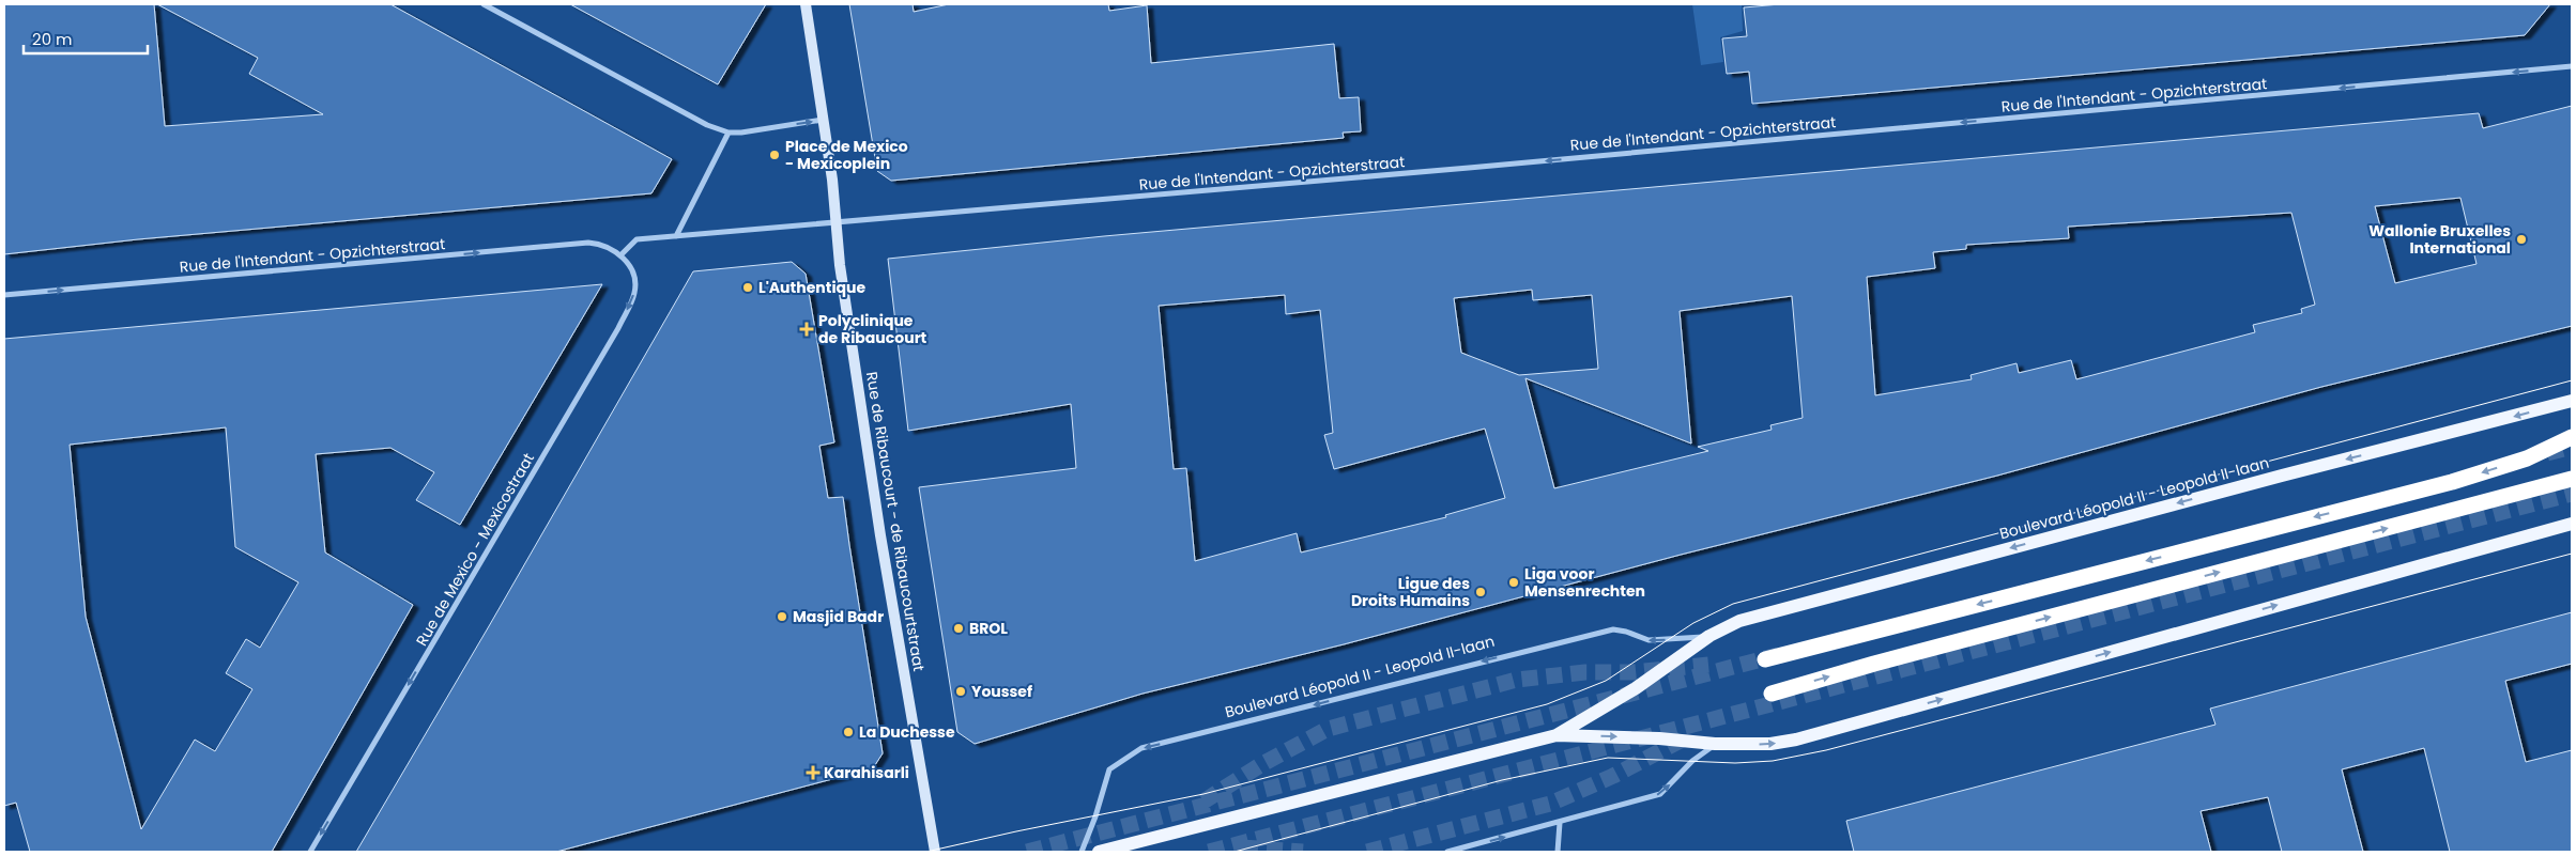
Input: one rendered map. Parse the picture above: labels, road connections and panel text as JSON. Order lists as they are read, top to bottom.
{
  "streets": {
    "main road": ["Boulevard Léopold II - Leopold II-laan"],
    "street": ["Rue de l'Intendant - Opzichterstraat", "Rue de Ribaucourt - de Ribaucourtstraat", "Rue de Mexico - Mexicostraat"]
  },
  "crossings": [
    ["Rue de l'Intendant - Opzichterstraat", "Rue de Ribaucourt - de Ribaucourtstraat"],
    ["Rue de l'Intendant - Opzichterstraat", "Rue de Mexico - Mexicostraat"]
  ],
  "one_way": ["Rue de Mexico - Mexicostraat"],
  "places": {
    "other": [
      "Place de Mexico - Mexicoplein",
      "Wallonie Bruxelles International",
      "L'Authentique",
      "Liga voor Mensenrechten",
      "Ligue des Droits Humains",
      "Masjid Badr",
      "BROL",
      "Youssef",
      "La Duchesse"
    ],
    "health": ["Polyclinique de Ribaucourt", "Karahisarli"]
  },
  "scale_bar": "20 m"
}
